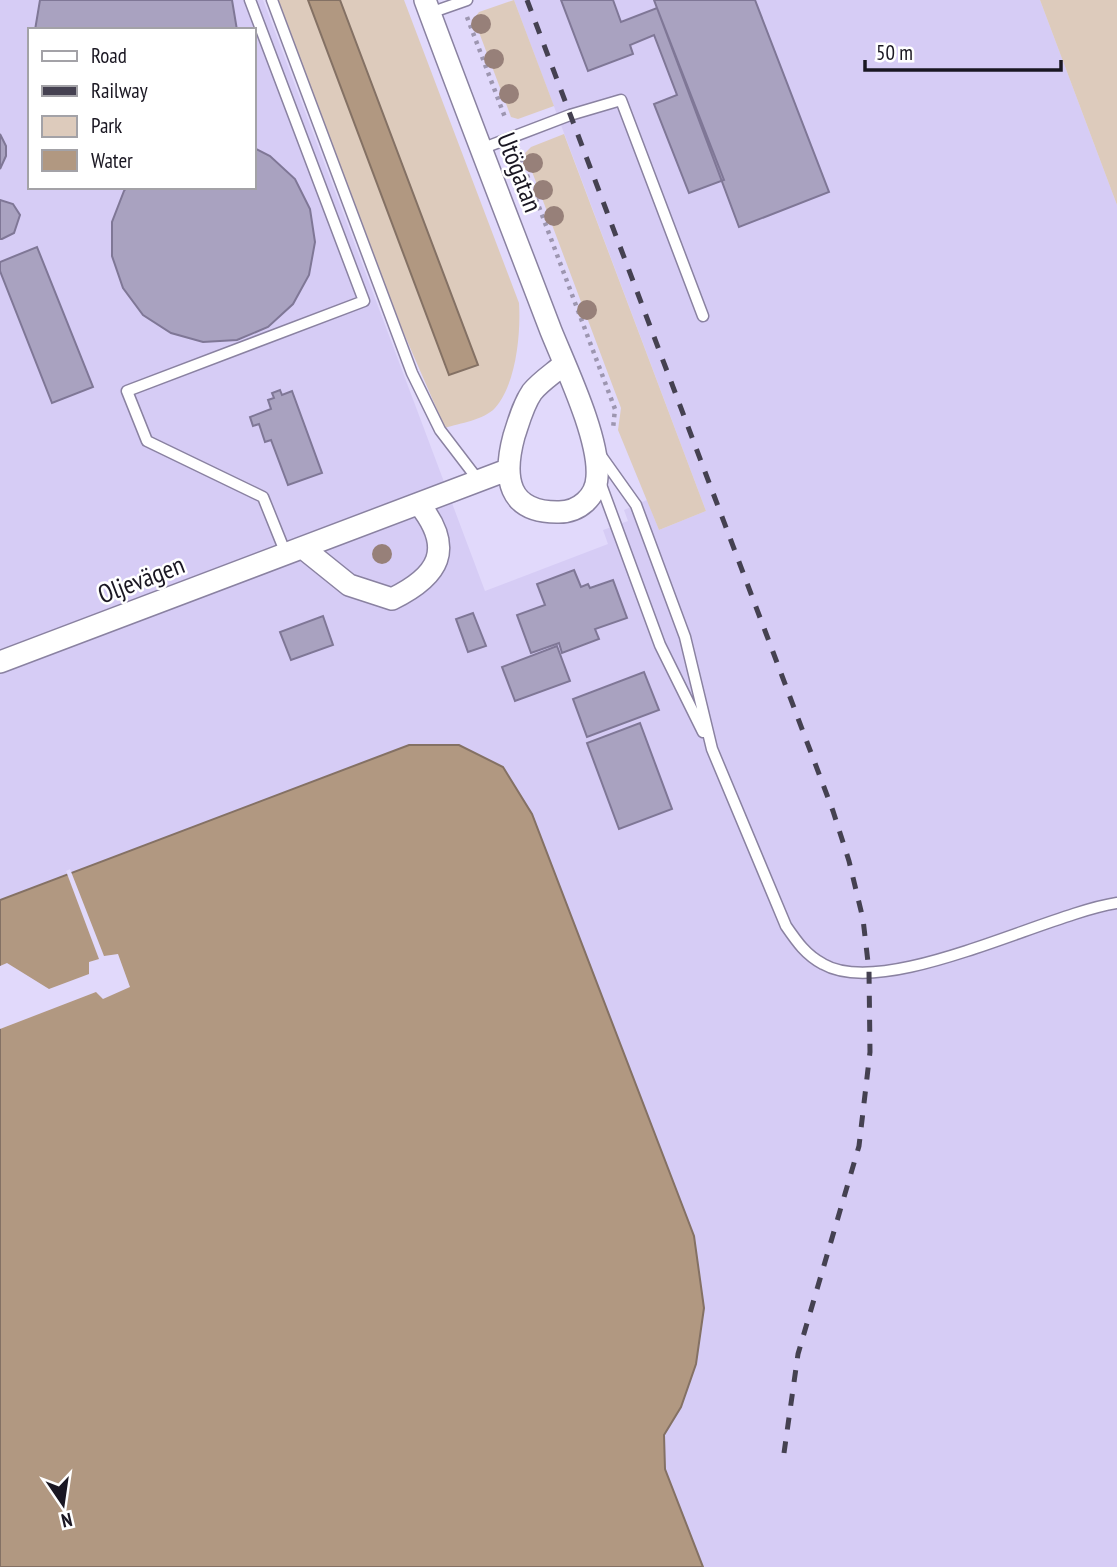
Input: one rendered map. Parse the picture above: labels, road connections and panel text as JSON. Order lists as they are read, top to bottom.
{
  "streets": {
    "street": ["Utögatan", "Oljevägen"]
  },
  "legend": [
    "Road",
    "Railway",
    "Park",
    "Water"
  ],
  "scale_bar": "50 m",
  "north": "bottom"
}
